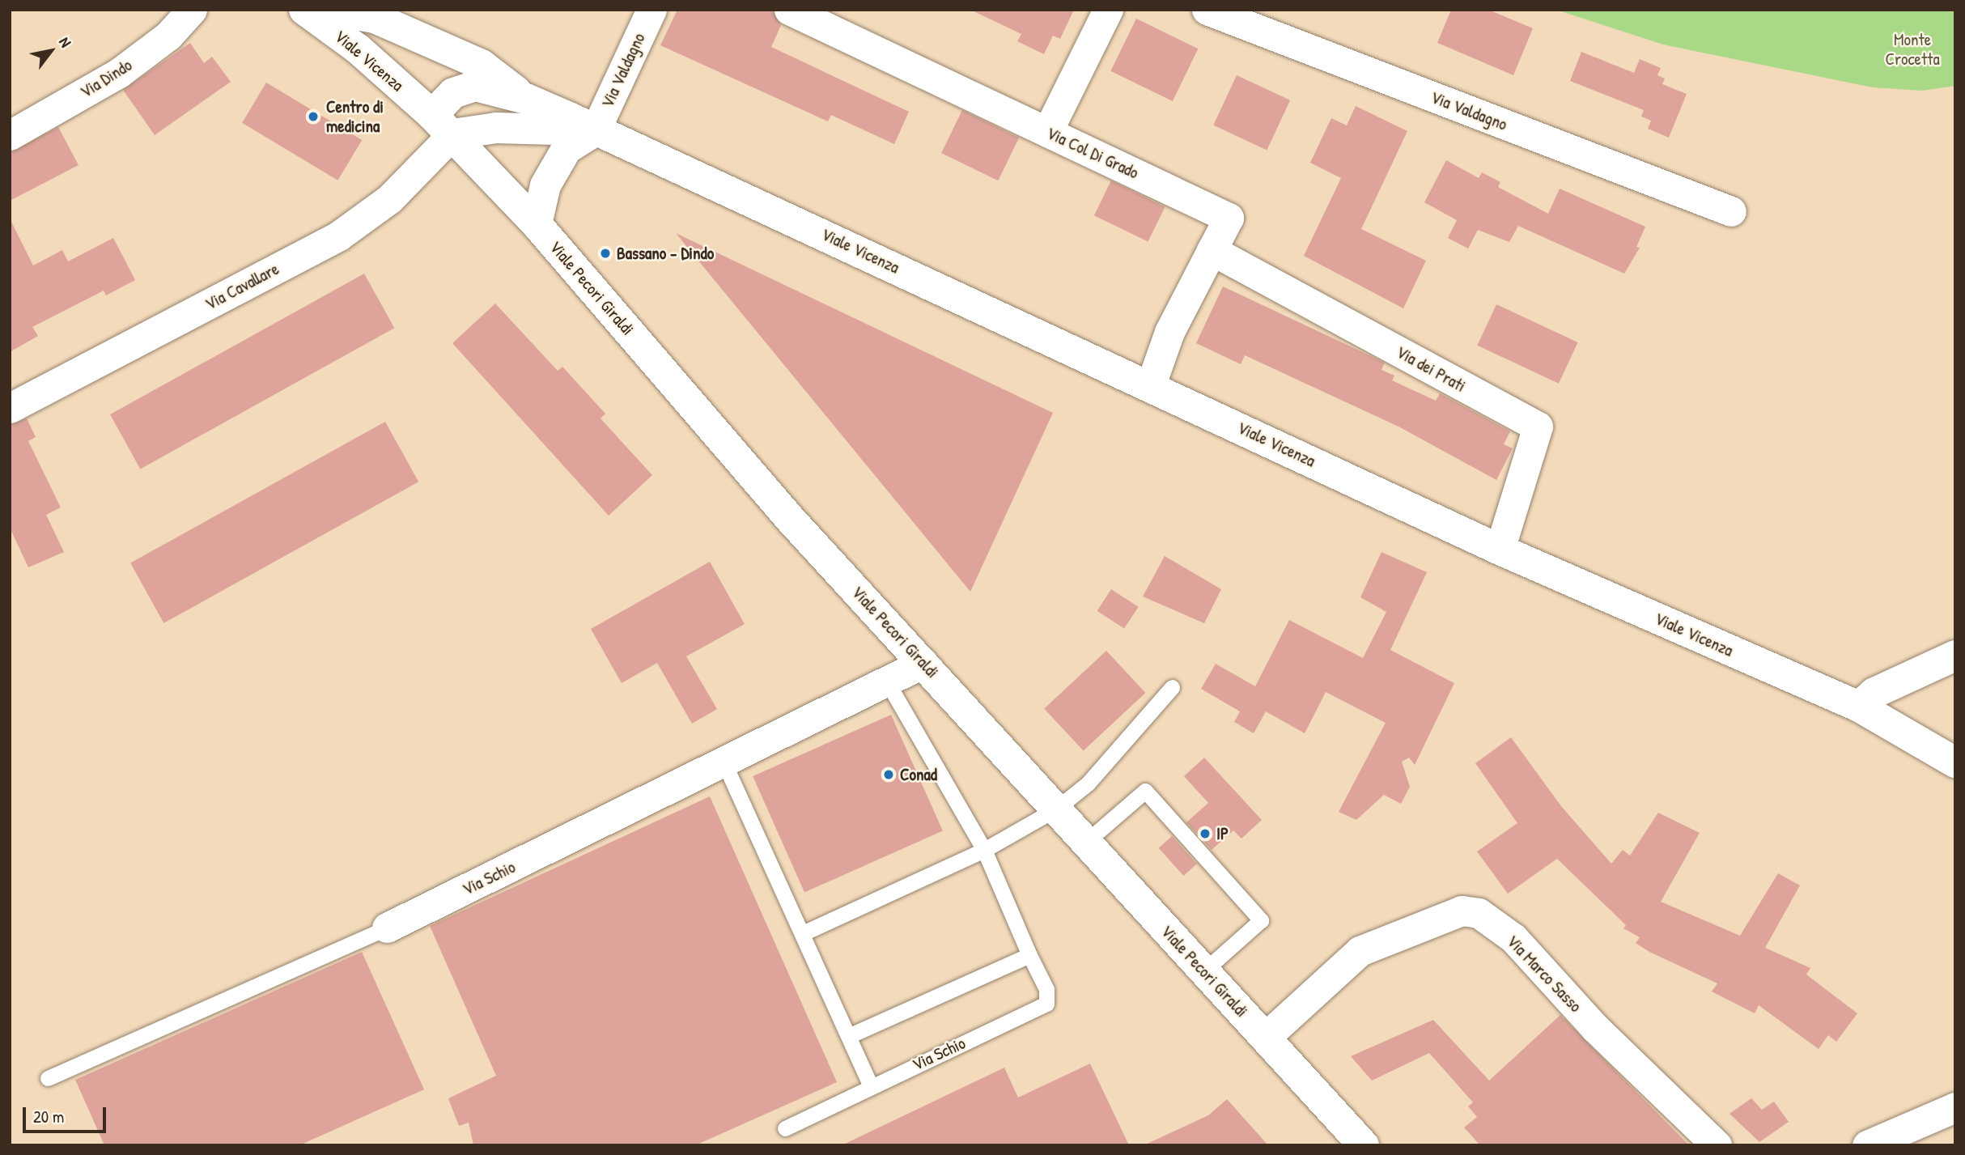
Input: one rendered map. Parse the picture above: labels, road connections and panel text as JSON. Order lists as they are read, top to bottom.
{
  "streets": {
    "street": [
      "Viale Vicenza",
      "Via Valdagno",
      "Via Dindo",
      "Via Col Di Grado",
      "Via Cavallare",
      "Viale Pecori Giraldi",
      "Via dei Prati",
      "Via Schio",
      "Via Marco Sasso"
    ]
  },
  "crossings": [
    ["Viale Vicenza", "Via Valdagno"],
    ["Viale Vicenza", "Via Col Di Grado"],
    ["Viale Vicenza", "Via Cavallare"],
    ["Viale Vicenza", "Viale Pecori Giraldi"],
    ["Viale Vicenza", "Via dei Prati"],
    ["Via Col Di Grado", "Via dei Prati"],
    ["Via Cavallare", "Viale Pecori Giraldi"],
    ["Viale Pecori Giraldi", "Via Schio"],
    ["Viale Pecori Giraldi", "Via Marco Sasso"]
  ],
  "parks": ["Monte Crocetta"],
  "places": [
    "Centro di medicina",
    "Bassano - Dindo",
    "Conad",
    "IP"
  ],
  "scale_bar": "20 m",
  "north": "top right"
}
